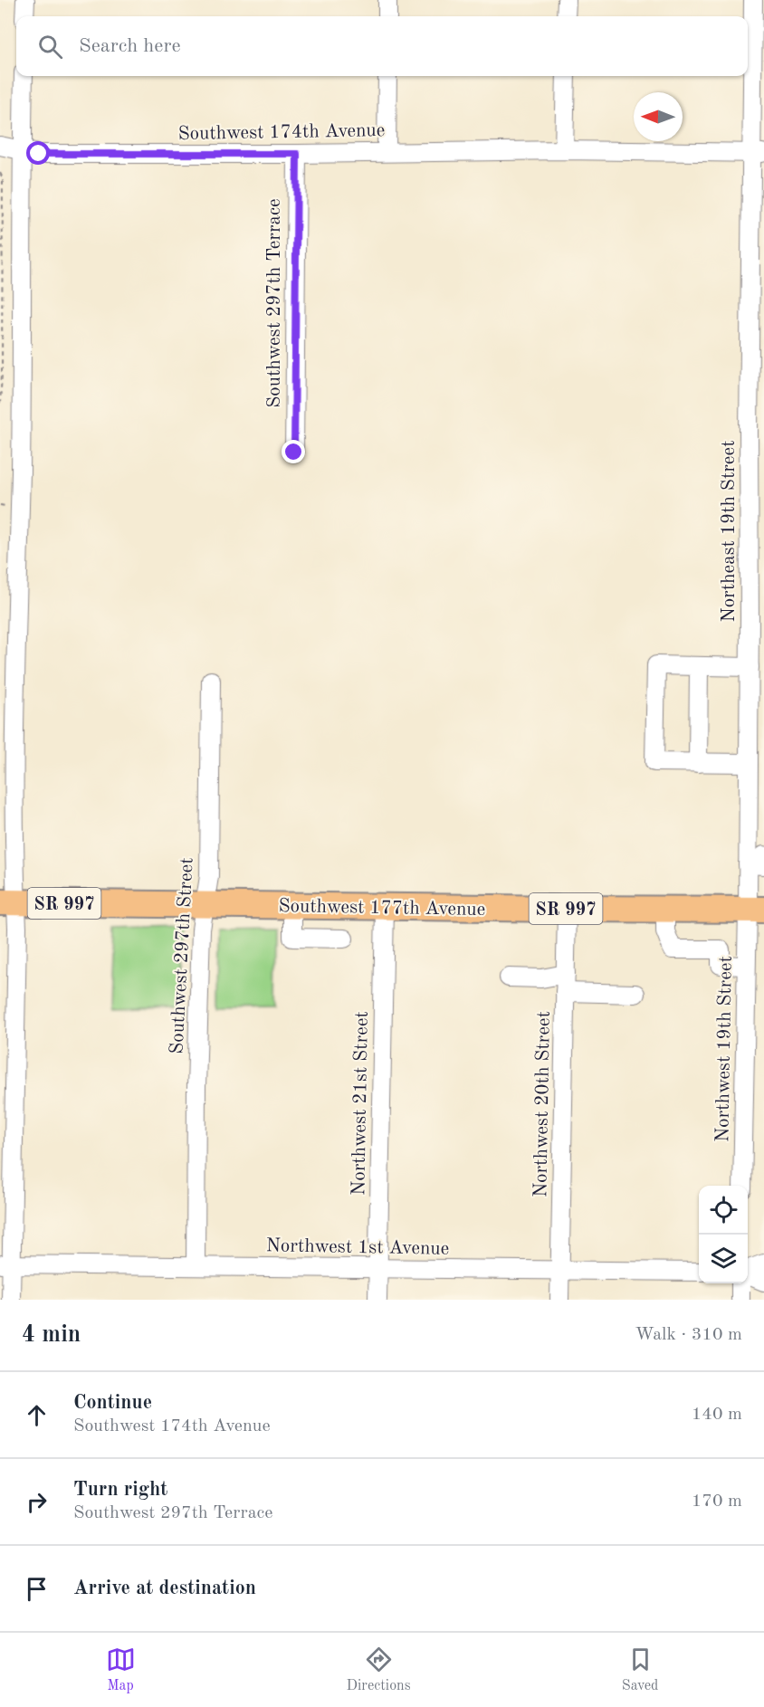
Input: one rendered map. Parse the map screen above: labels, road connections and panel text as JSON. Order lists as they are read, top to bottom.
{
  "streets": {
    "highway": ["SR 997", "Southwest 177th Avenue"],
    "street": [
      "Southwest 174th Avenue",
      "Southwest 297th Terrace",
      "Northeast 19th Street",
      "Southwest 297th Street",
      "Northwest 19th Street",
      "Northwest 21st Street",
      "Northwest 20th Street",
      "Northwest 1st Avenue"
    ]
  },
  "crossings": [
    ["Southwest 174th Avenue", "Southwest 297th Terrace"],
    ["Southwest 174th Avenue", "Northeast 19th Street"],
    ["Northeast 19th Street", "Southwest 177th Avenue"],
    ["Northeast 19th Street", "Northwest 19th Street"],
    ["Southwest 177th Avenue", "Southwest 297th Street"],
    ["Southwest 177th Avenue", "Northwest 19th Street"],
    ["Southwest 177th Avenue", "Northwest 21st Street"],
    ["Southwest 177th Avenue", "Northwest 20th Street"],
    ["Southwest 297th Street", "Northwest 1st Avenue"],
    ["Northwest 21st Street", "Northwest 1st Avenue"],
    ["Northwest 20th Street", "Northwest 1st Avenue"]
  ],
  "north": "left",
  "page": {
    "search": "Search here",
    "heading": ["4 min", "Walk · 310 m"],
    "list": [
      ["Continue", "Southwest 174th Avenue", "140 m"],
      ["Turn right", "Southwest 297th Terrace", "170 m"],
      "Arrive at destination"
    ],
    "nav": ["Map", "Directions", "Saved"]
  }
}
